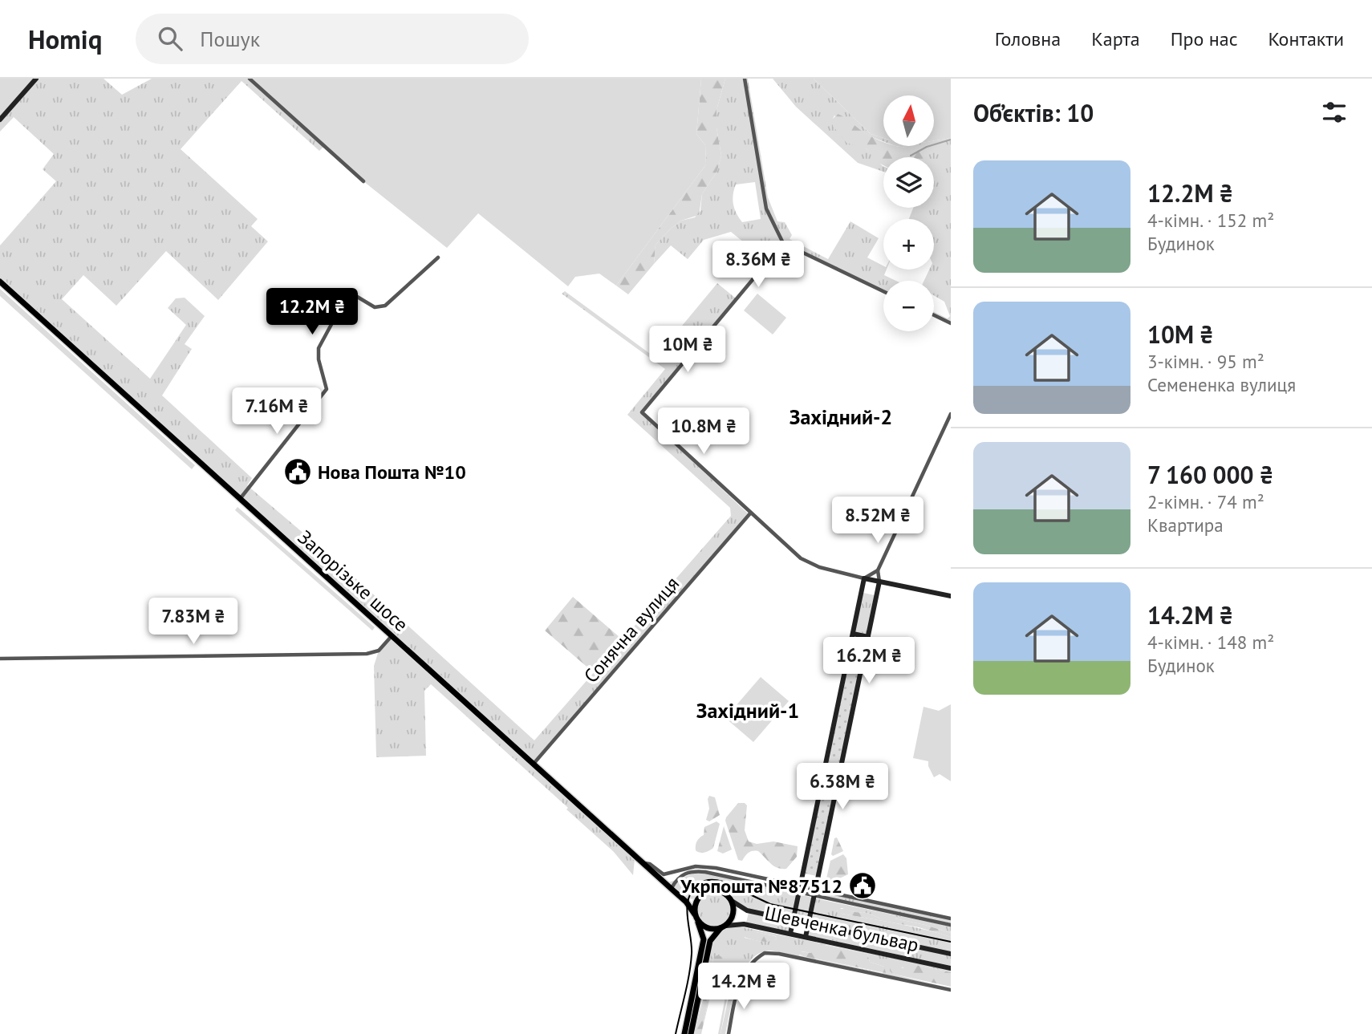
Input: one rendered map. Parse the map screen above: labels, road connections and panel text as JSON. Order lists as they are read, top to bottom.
{
  "streets": {
    "main road": ["Запорізьке шосе"],
    "street": ["Сонячна вулиця", "Шевченка бульвар"]
  },
  "crossings": [
    ["Запорізьке шосе", "Сонячна вулиця"],
    ["Запорізьке шосе", "Шевченка бульвар"]
  ],
  "districts": ["Західний-2", "Західний-1"],
  "places": {
    "public building": ["Нова Пошта №10", "Укрпошта №87512"]
  },
  "north": "top",
  "page": {
    "header": "Homiq",
    "search": "Пошук",
    "nav": [
      "Головна",
      "Карта",
      "Про нас",
      "Контакти"
    ],
    "heading": "Об’єктів: 10",
    "map_buttons": ["+", "−"],
    "list": [
      {
        "name": "12.2M ₴",
        "note": "4-кімн. · 152 m² · Будинок"
      },
      {
        "name": "10M ₴",
        "note": "3-кімн. · 95 m² · Семененка вулиця"
      },
      {
        "name": "7 160 000 ₴",
        "note": "2-кімн. · 74 m² · Квартира"
      },
      {
        "name": "14.2M ₴",
        "note": "4-кімн. · 148 m² · Будинок"
      }
    ],
    "price": [
      "8.36M ₴",
      "12.2M ₴",
      "10M ₴",
      "7.16M ₴",
      "10.8M ₴",
      "8.52M ₴",
      "7.83M ₴",
      "16.2M ₴",
      "6.38M ₴",
      "14.2M ₴"
    ]
  }
}
